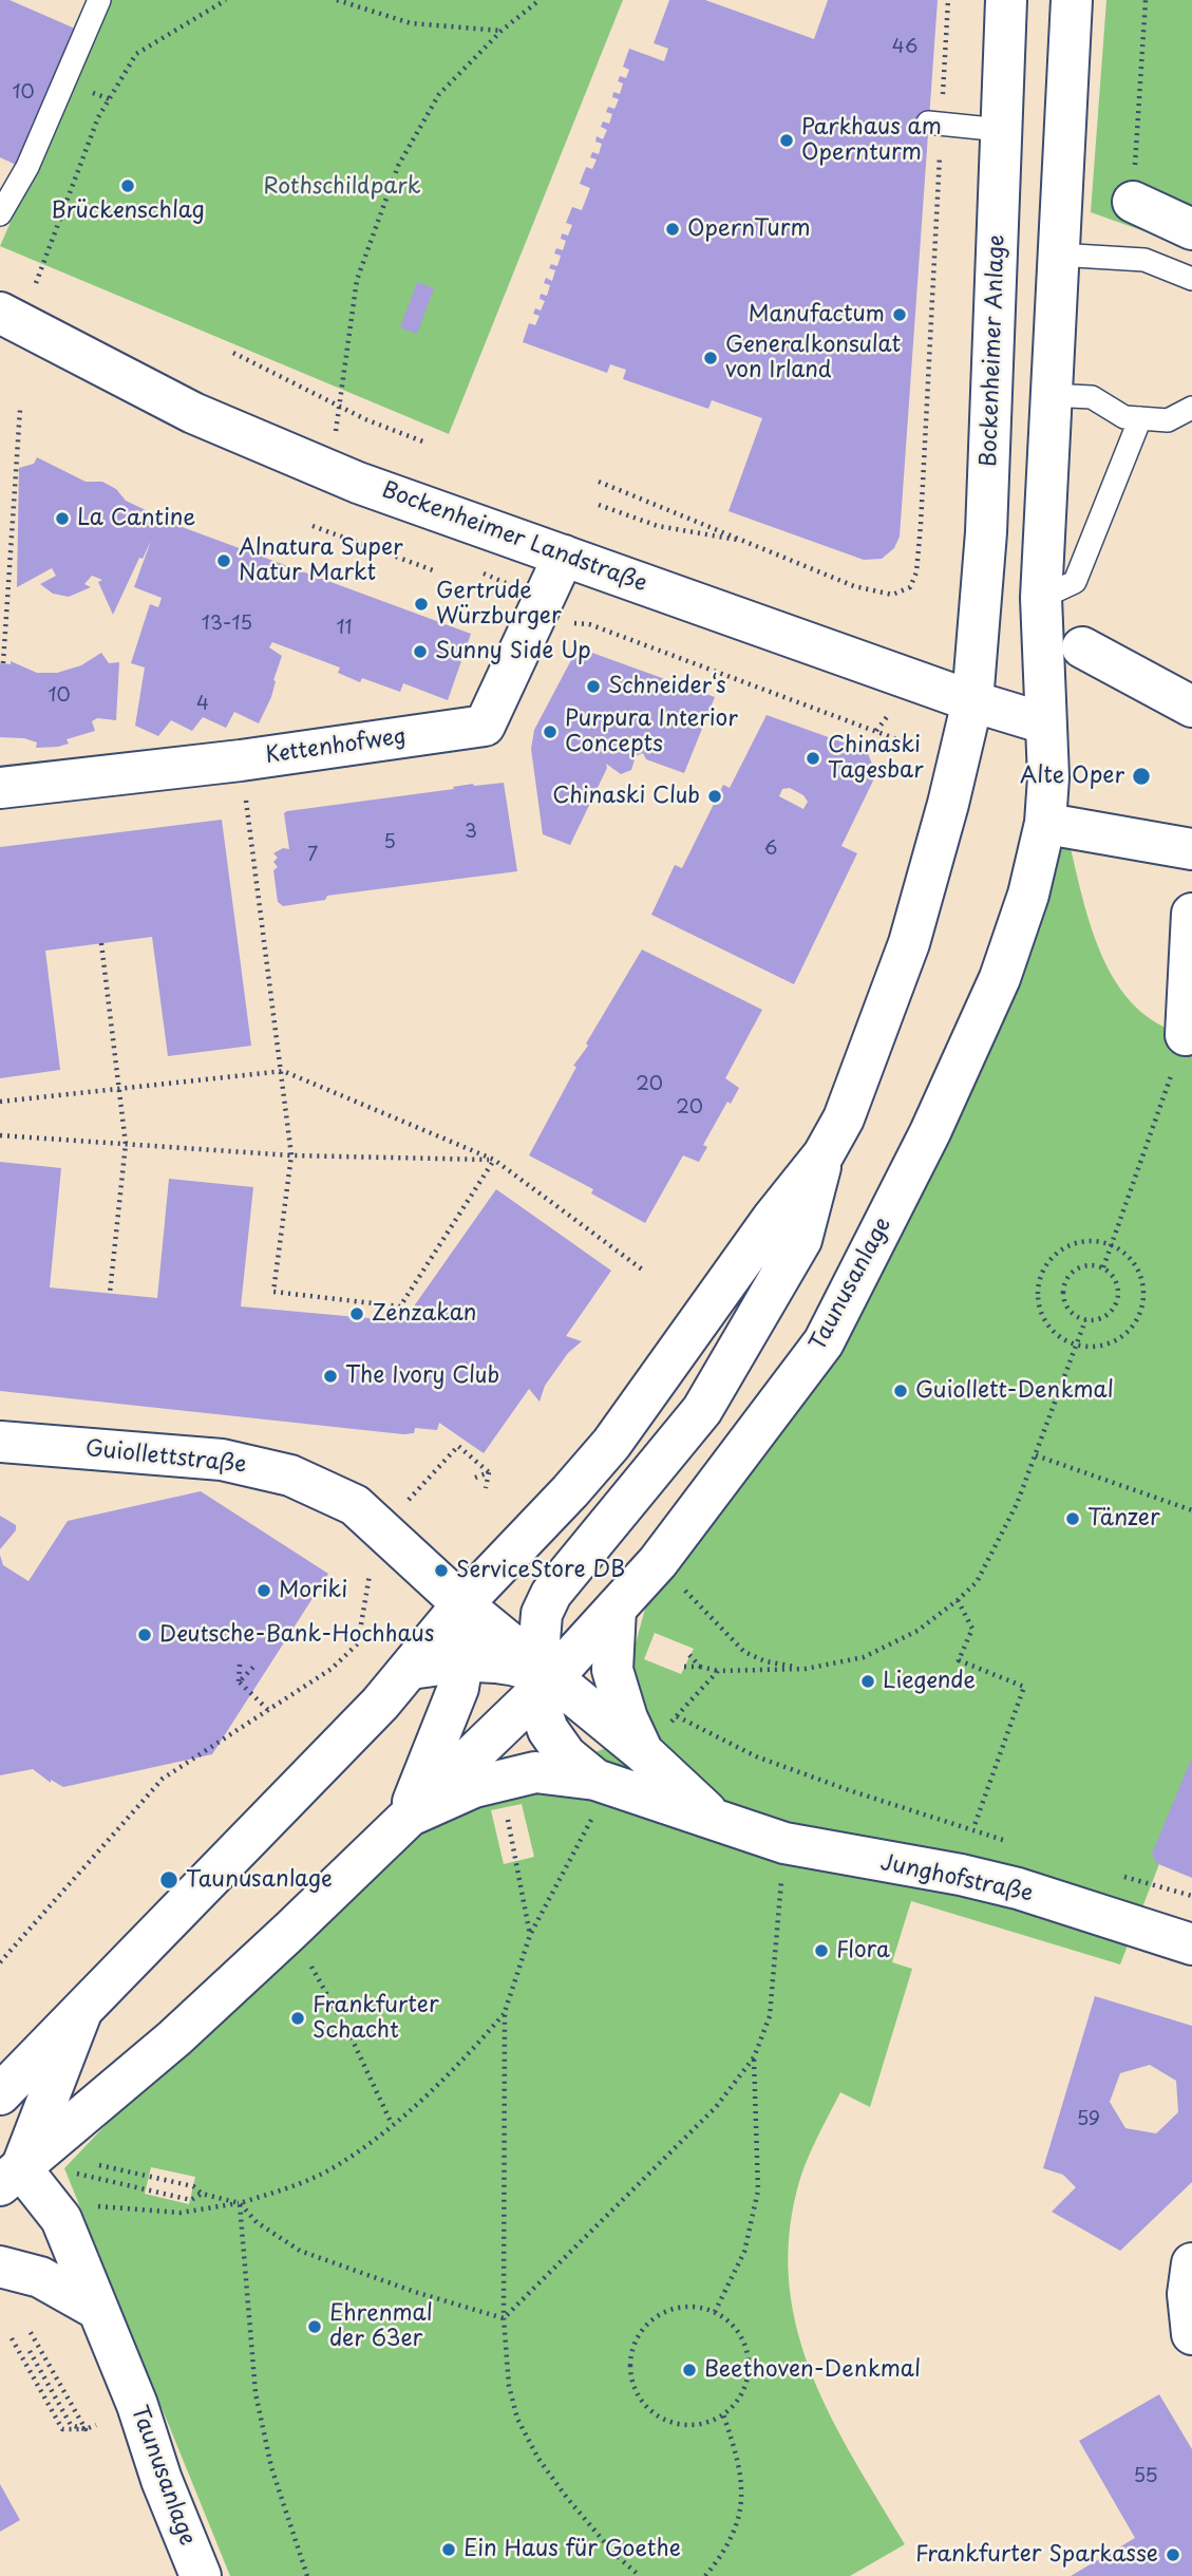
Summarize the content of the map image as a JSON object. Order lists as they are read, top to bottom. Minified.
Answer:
{"streets":{"main road":["Bockenheimer Anlage","Bockenheimer Landstraße","Kettenhofweg","Taunusanlage","Guiollettstraße","Junghofstraße"]},"crossings":[["Bockenheimer Anlage","Bockenheimer Landstraße"],["Bockenheimer Landstraße","Kettenhofweg"],["Bockenheimer Landstraße","Taunusanlage"],["Taunusanlage","Guiollettstraße"],["Taunusanlage","Junghofstraße"],["Guiollettstraße","Junghofstraße"]],"parks":["Rothschildpark"],"places":["Parkhaus am Opernturm","Brückenschlag","OpernTurm","Manufactum","Generalkonsulat von Irland","La Cantine","Alnatura Super Natur Markt","Gertrude Würzburger","Sunny Side Up","Schneider‘s","Purpura Interior Concepts","Chinaski Tagesbar","Alte Oper","Chinaski Club","Zenzakan","The Ivory Club","Guiollett-Denkmal","Tänzer","ServiceStore DB","Moriki","Deutsche-Bank-Hochhaus","Liegende","Taunusanlage","Flora","Frankfurter Schacht","Ehrenmal der 63er","Beethoven-Denkmal","Ein Haus für Goethe","Frankfurter Sparkasse"],"house_numbers":["46","10","13-15","11","10","4","3","5","6","7","20","20","59","55"]}
